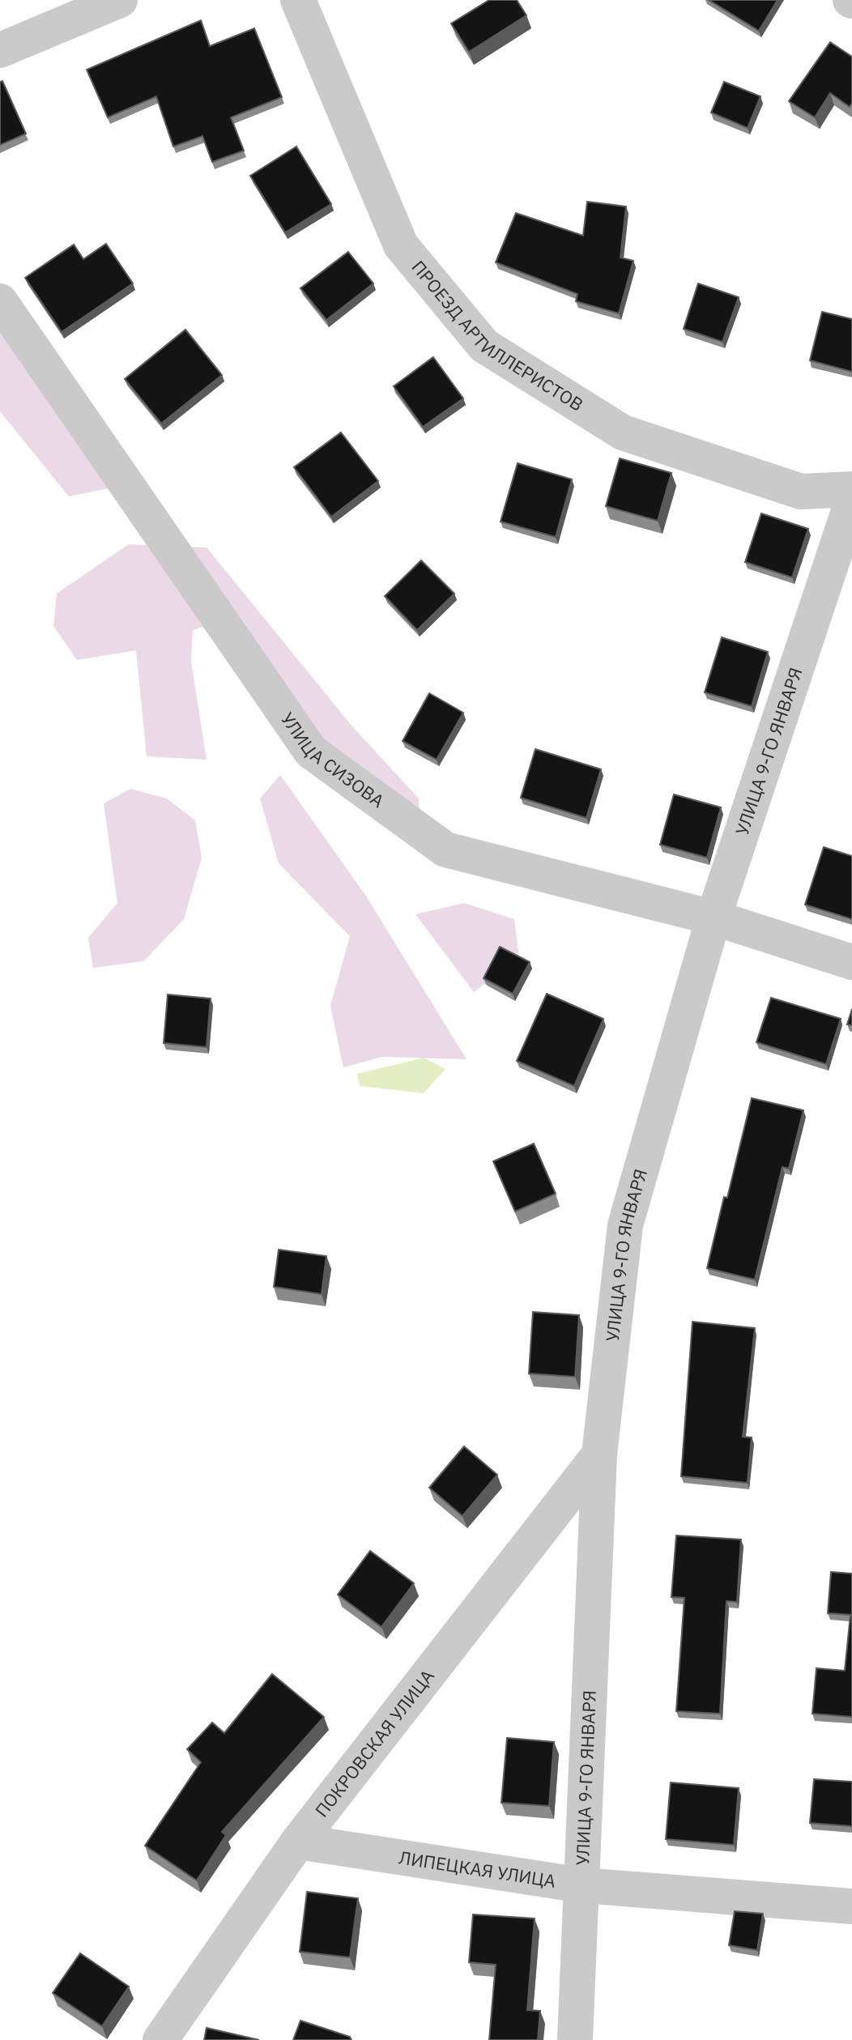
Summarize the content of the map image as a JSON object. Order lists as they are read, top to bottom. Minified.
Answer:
{"streets":{"street":["ПРОЕЗД АРТИЛЛЕРИСТОВ","УЛИЦА 9-ГО ЯНВАРЯ","УЛИЦА СИЗОВА","ПОКРОВСКАЯ УЛИЦА","ЛИПЕЦКАЯ УЛИЦА"]},"crossings":[["УЛИЦА 9-ГО ЯНВАРЯ","УЛИЦА СИЗОВА"],["УЛИЦА 9-ГО ЯНВАРЯ","ПОКРОВСКАЯ УЛИЦА"],["УЛИЦА 9-ГО ЯНВАРЯ","ЛИПЕЦКАЯ УЛИЦА"],["ПОКРОВСКАЯ УЛИЦА","ЛИПЕЦКАЯ УЛИЦА"]]}
